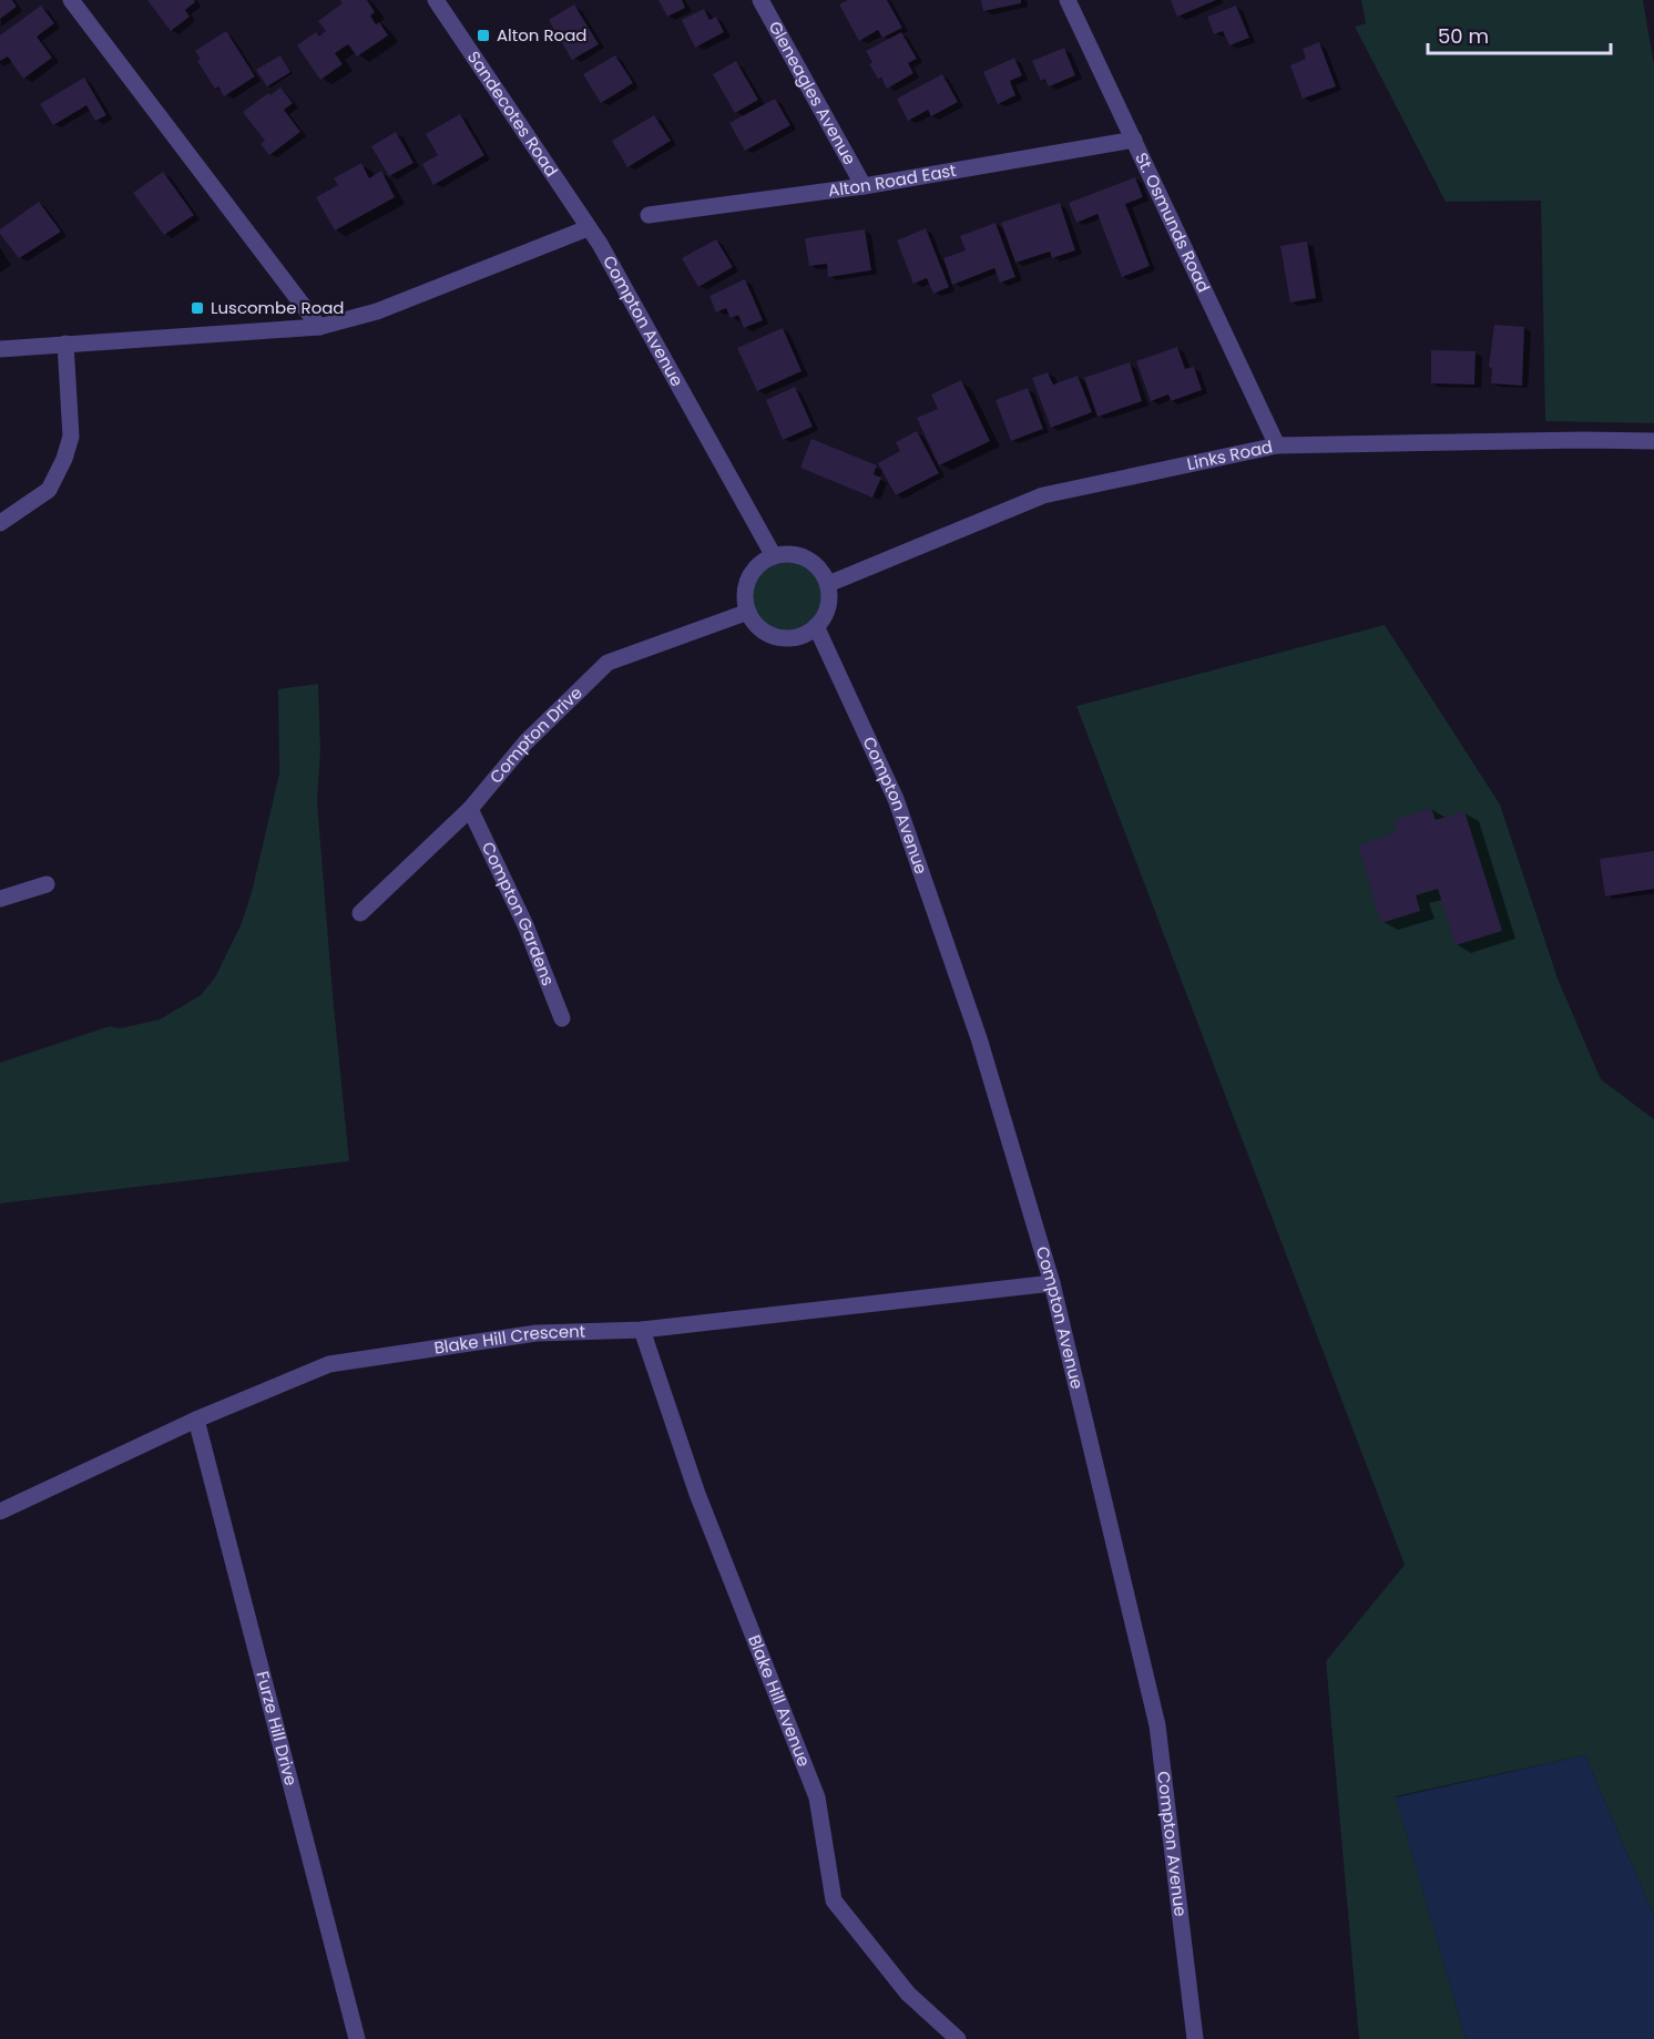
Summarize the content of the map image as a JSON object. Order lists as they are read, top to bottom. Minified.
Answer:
{"streets":{"street":["Gleneagles Avenue","Sandecotes Road","Alton Road East","St. Osmunds Road","Compton Avenue","Links Road","Compton Drive","Compton Gardens","Blake Hill Crescent","Blake Hill Avenue","Furze Hill Drive"]},"crossings":[["Gleneagles Avenue","Alton Road East"],["Sandecotes Road","Compton Avenue"],["Alton Road East","St. Osmunds Road"],["St. Osmunds Road","Links Road"],["Compton Avenue","Links Road"],["Compton Avenue","Compton Drive"],["Compton Avenue","Blake Hill Crescent"],["Links Road","Compton Drive"],["Compton Drive","Compton Gardens"],["Blake Hill Crescent","Blake Hill Avenue"],["Blake Hill Crescent","Furze Hill Drive"]],"places":{"transit":["Alton Road","Luscombe Road"]},"scale_bar":"50 m"}
